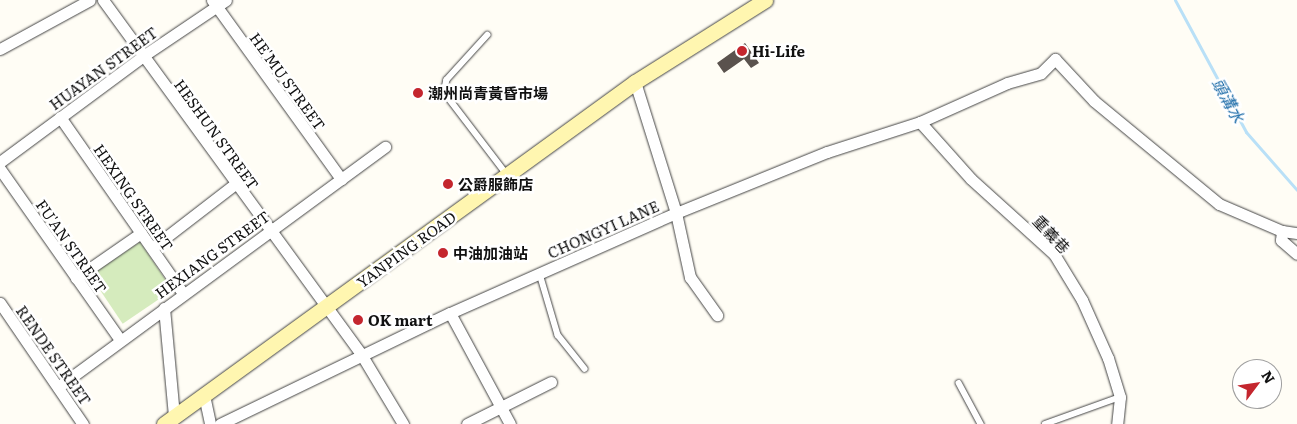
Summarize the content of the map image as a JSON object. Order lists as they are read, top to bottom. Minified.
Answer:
{"streets":{"street":["HUAYAN STREET","HE'MU STREET","HESHUN STREET","HEXING STREET","CHONGYI LANE","重義巷","FU'AN STREET","YANPING ROAD","HEXIANG STREET","RENDE STREET"]},"crossings":[["HUAYAN STREET","HE'MU STREET"],["HUAYAN STREET","HESHUN STREET"],["HUAYAN STREET","HEXING STREET"],["HE'MU STREET","HEXIANG STREET"],["HESHUN STREET","CHONGYI LANE"],["HESHUN STREET","YANPING ROAD"],["HESHUN STREET","HEXIANG STREET"],["HEXING STREET","HEXIANG STREET"],["CHONGYI LANE","重義巷"],["FU'AN STREET","HEXIANG STREET"],["HEXIANG STREET","RENDE STREET"]],"water":["頭溝水"],"places":["Hi-Life","潮州尚青黃昏市場","公爵服飾店","中油加油站","OK mart"],"north":"top right"}
